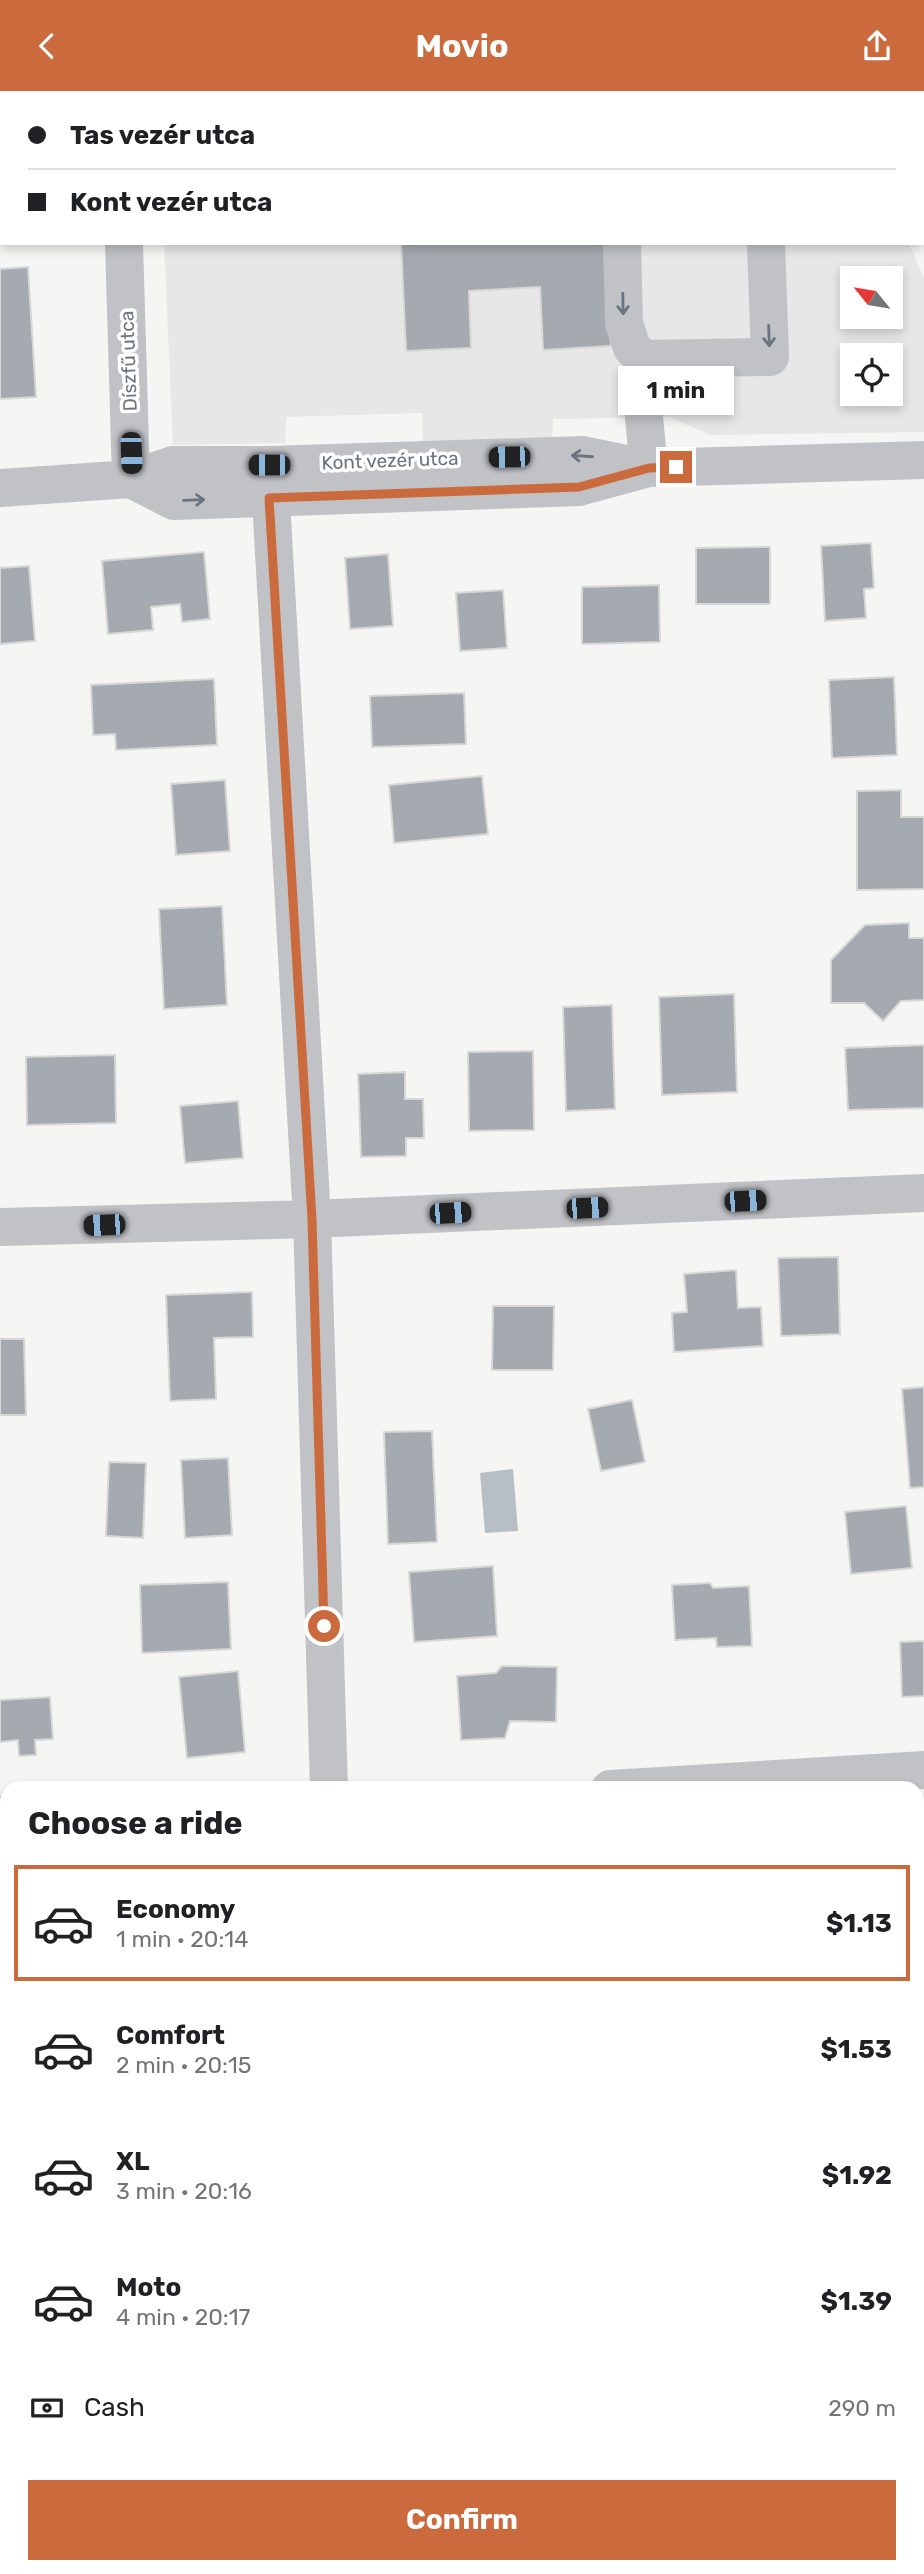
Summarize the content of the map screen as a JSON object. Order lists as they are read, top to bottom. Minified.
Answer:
{"streets":{"street":["Díszfű utca","Kont vezér utca"]},"crossings":[["Díszfű utca","Kont vezér utca"]],"north":"top left","page":{"header":"Movio","banner":["Tas vezér utca","Kont vezér utca"],"bubble":"1 min","heading":"Choose a ride","list":[{"name":"Economy","note":"1 min · 20:14","value":"$1.13"},{"name":"Comfort","note":"2 min · 20:15","value":"$1.53"},{"name":"XL","note":"3 min · 20:16","value":"$1.92"},{"name":"Moto","note":"4 min · 20:17","value":"$1.39"}],"pay":["Cash","290 m"],"buttons":"Confirm"}}
